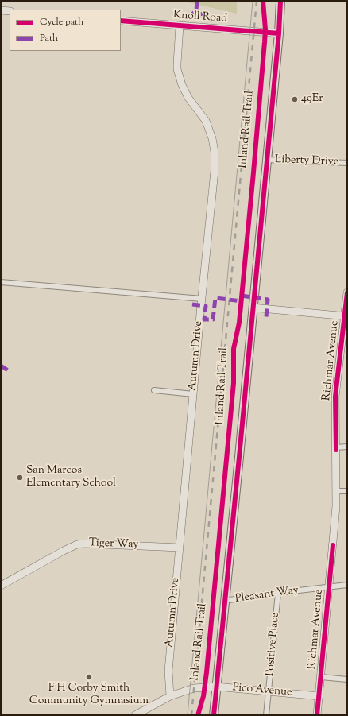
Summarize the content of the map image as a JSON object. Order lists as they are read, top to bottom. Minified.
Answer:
{"streets":{"street":["Knoll Road","Liberty Drive","Autumn Drive","Richmar Avenue","Tiger Way","Pleasant Way","Positive Place","Pico Avenue"],"cycle path":["Inland Rail Trail"]},"crossings":[["Knoll Road","Autumn Drive"],["Autumn Drive","Tiger Way"],["Autumn Drive","Pico Avenue"],["Richmar Avenue","Pleasant Way"],["Richmar Avenue","Pico Avenue"],["Pleasant Way","Positive Place"],["Positive Place","Pico Avenue"]],"places":["49Er","San Marcos Elementary School","F H Corby Smith Community Gymnasium"],"legend":["Cycle path","Path"]}
